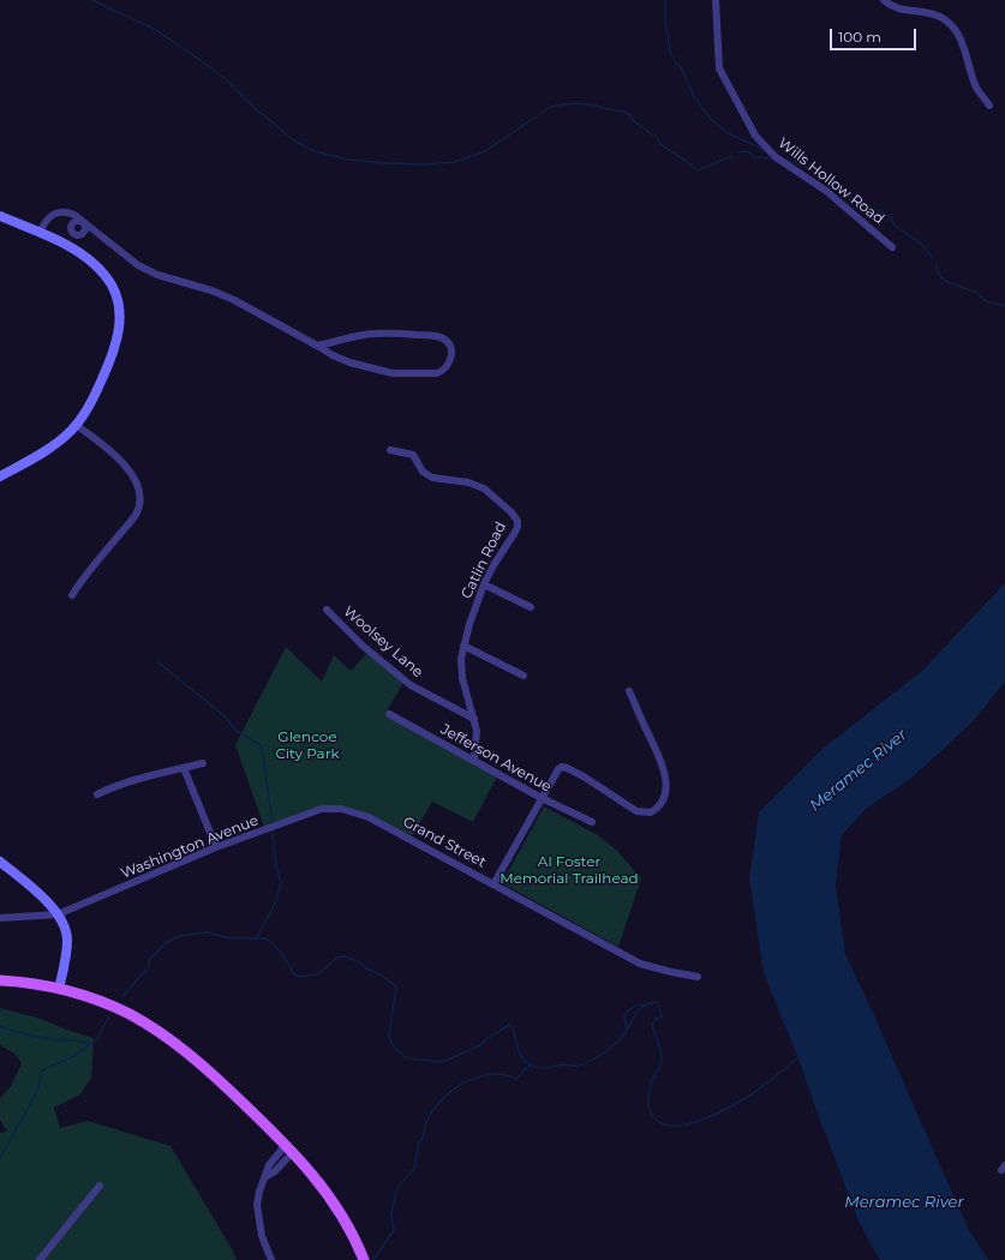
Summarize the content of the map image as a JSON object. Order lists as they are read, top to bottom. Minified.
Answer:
{"streets":{"street":["Wills Hollow Road","Catlin Road","Woolsey Lane","Jefferson Avenue","Grand Street","Washington Avenue"]},"crossings":[["Catlin Road","Woolsey Lane"],["Catlin Road","Jefferson Avenue"],["Grand Street","Washington Avenue"]],"water":["Meramec River"],"parks":["Glencoe City Park","Al Foster Memorial Trailhead"],"scale_bar":"100 m"}
